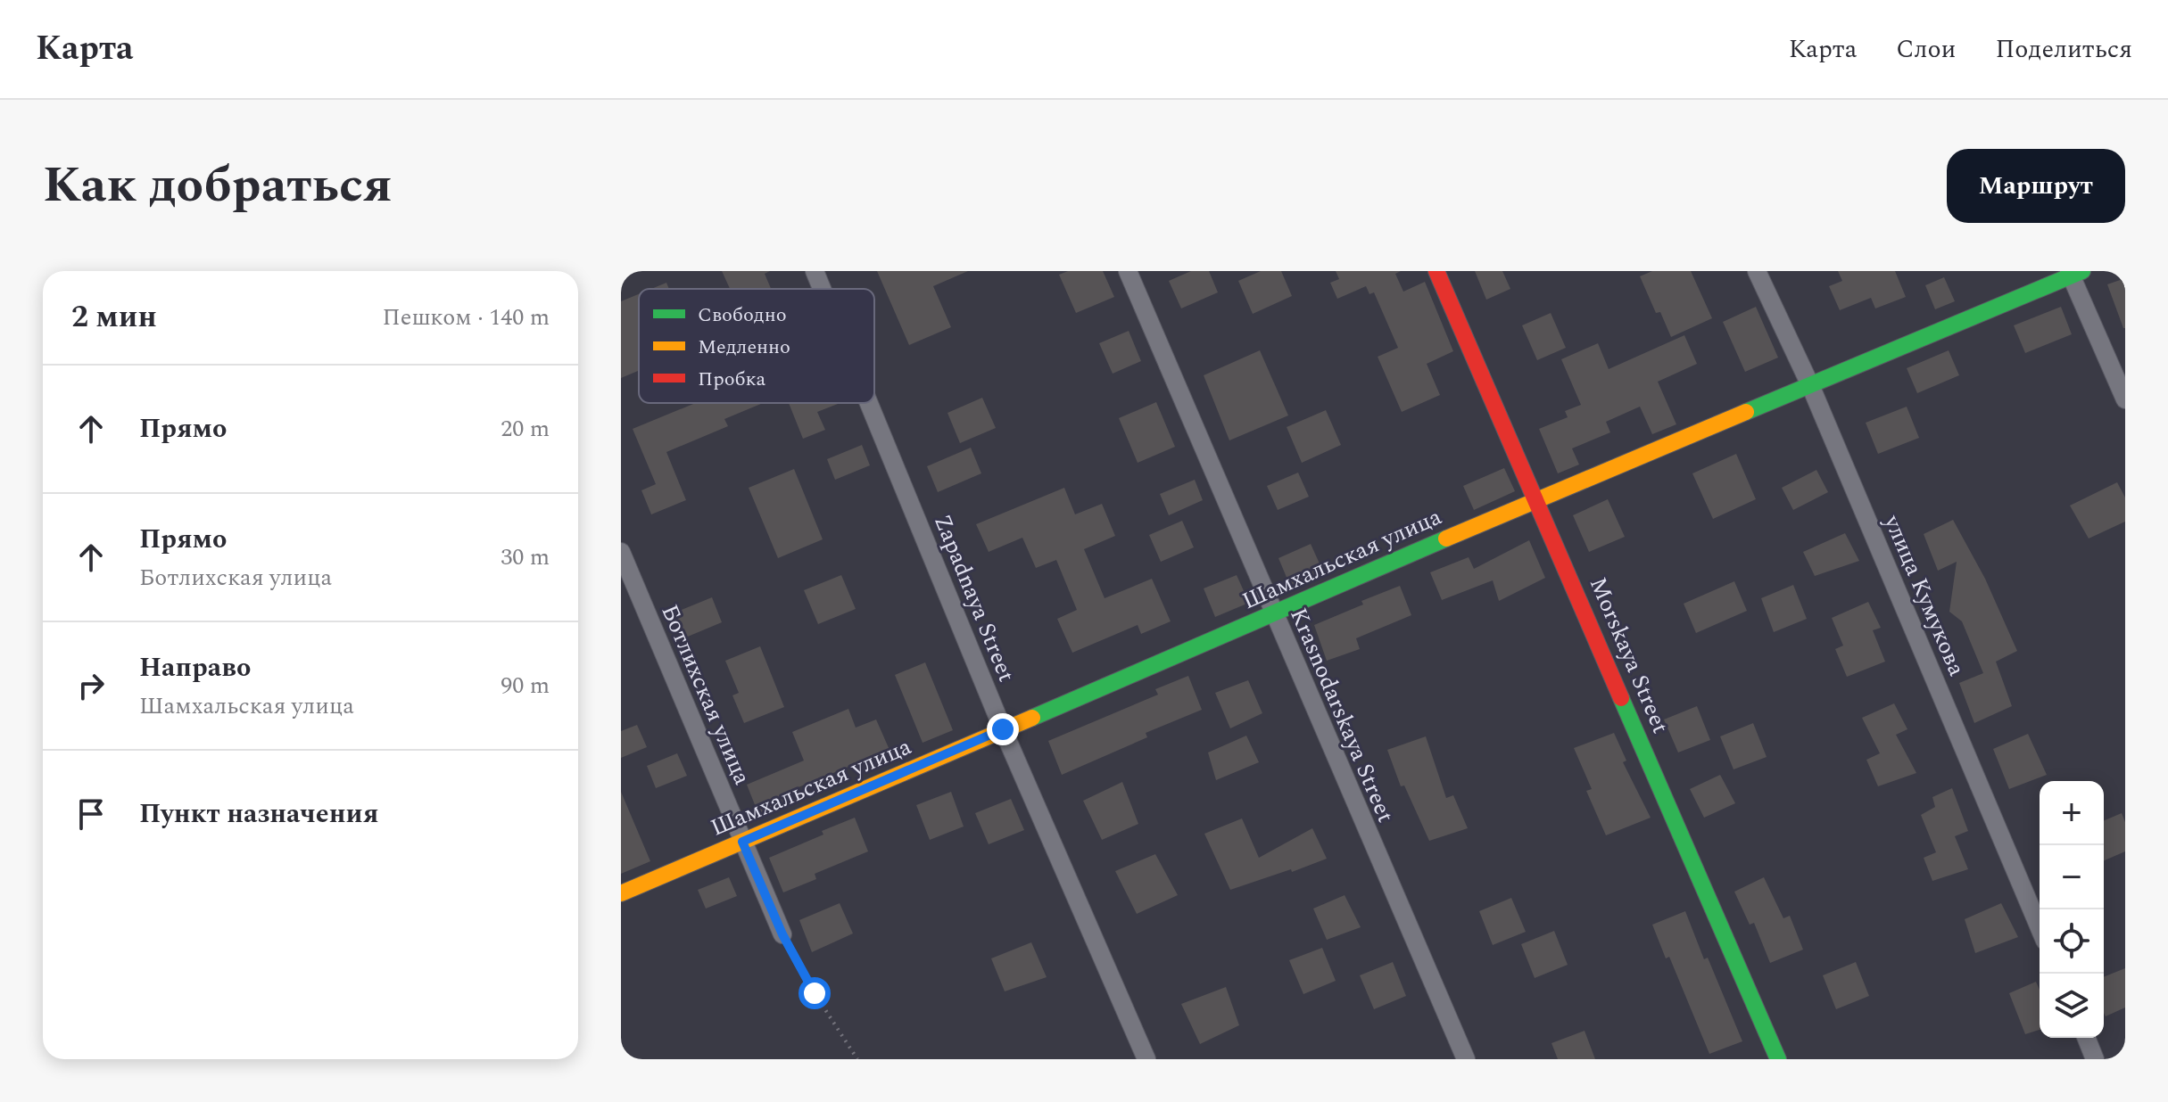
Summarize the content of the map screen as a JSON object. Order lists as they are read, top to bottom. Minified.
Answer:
{"streets":{"street":["Шамхальская улица","улица Кумукова","Zapadnaya Street","Morskaya Street","Ботлихская улица","Krasnodarskaya Street"]},"crossings":[["Шамхальская улица","улица Кумукова"],["Шамхальская улица","Zapadnaya Street"],["Шамхальская улица","Morskaya Street"],["Шамхальская улица","Ботлихская улица"],["Шамхальская улица","Krasnodarskaya Street"]],"legend":["Свободно","Медленно","Пробка"],"page":{"header":"Карта","nav":["Карта","Слои","Поделиться"],"title":"Как добраться","buttons":"Маршрут","heading":["2 мин","Пешком · 140 m"],"list":[["Прямо","20 m"],["Прямо","Ботлихская улица","30 m"],["Направо","Шамхальская улица","90 m"],"Пункт назначения"],"map_buttons":["+","−"]}}
